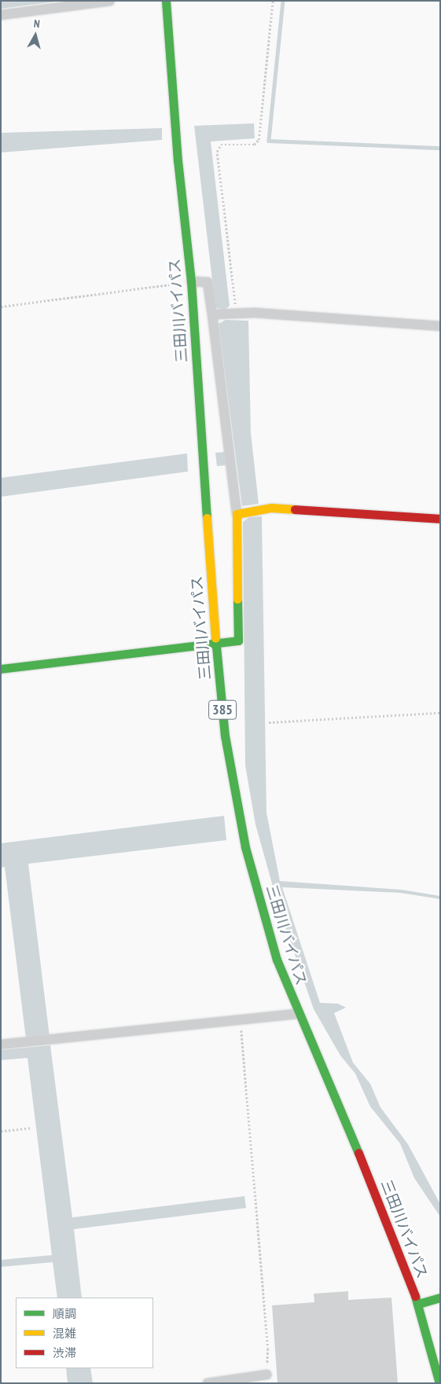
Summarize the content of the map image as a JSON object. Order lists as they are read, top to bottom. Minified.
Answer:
{"streets":{"main road":["三田川バイパス","385"]},"legend":["順調","混雑","渋滞"],"north":"top"}
